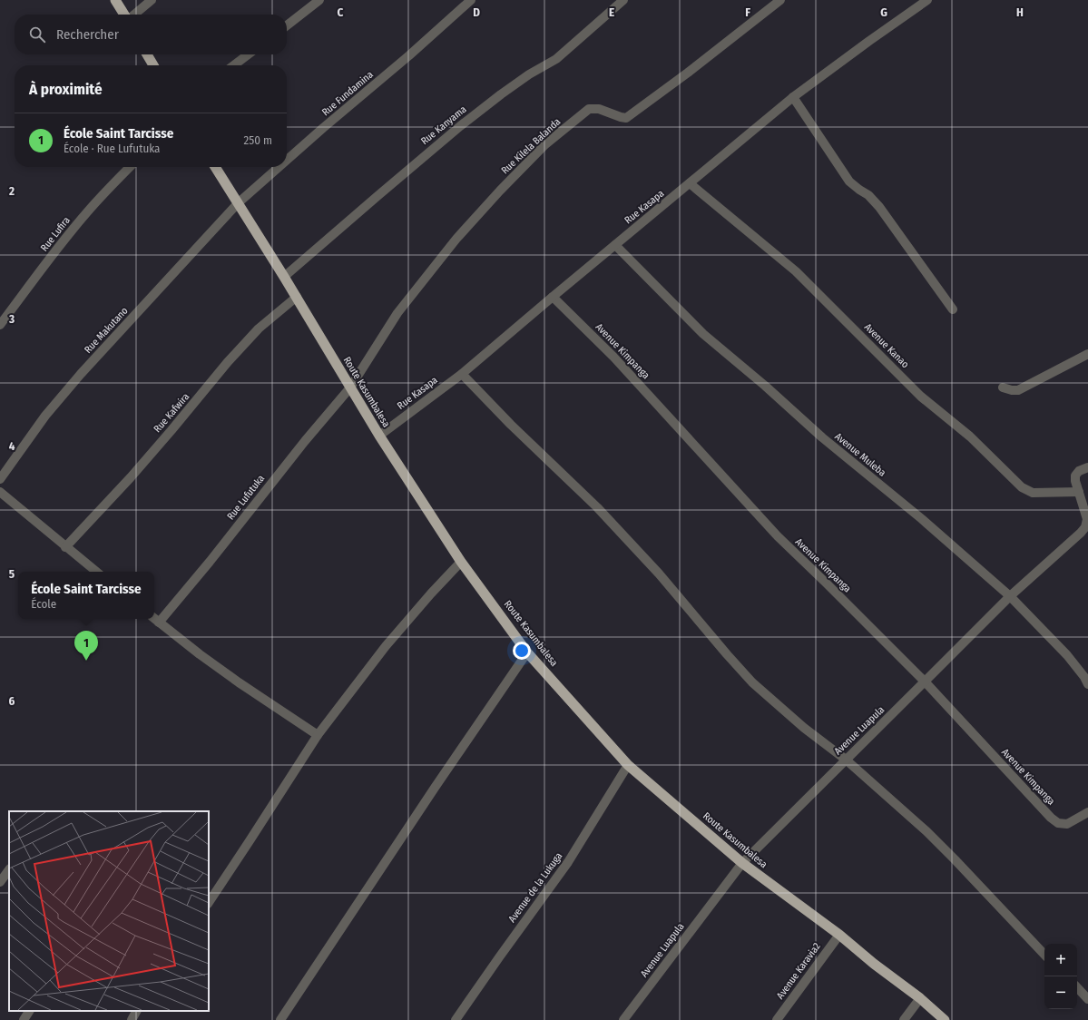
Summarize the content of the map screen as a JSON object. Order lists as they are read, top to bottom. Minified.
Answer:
{"streets":{"highway":["Route Kasumbalesa"],"street":["Rue Fundamina","Rue Kanyama","Rue Kilela Balanda","Rue Kasapa","Rue Lufira","Rue Makutano","Avenue Kanao","Avenue Kimpanga","Rue Kafwira","Avenue Muleba","Rue Lufutuka","Avenue Luapula","Avenue de la Lukuga","Avenue Karavia2"]},"crossings":[["Rue Fundamina","Rue Makutano"],["Rue Fundamina","Route Kasumbalesa"],["Rue Kanyama","Route Kasumbalesa"],["Rue Kilela Balanda","Route Kasumbalesa"],["Rue Kilela Balanda","Rue Lufutuka"],["Rue Kasapa","Avenue Kanao"],["Rue Kasapa","Avenue Kimpanga"],["Rue Kasapa","Route Kasumbalesa"],["Rue Kasapa","Avenue Muleba"],["Rue Makutano","Route Kasumbalesa"],["Avenue Kanao","Avenue Luapula"],["Avenue Kimpanga","Avenue Luapula"],["Route Kasumbalesa","Rue Kafwira"],["Route Kasumbalesa","Rue Lufutuka"],["Route Kasumbalesa","Avenue Luapula"],["Route Kasumbalesa","Avenue de la Lukuga"],["Route Kasumbalesa","Avenue Karavia2"],["Avenue Muleba","Avenue Luapula"]],"page":{"search":"Rechercher","heading":"À proximité","list":[{"mark":"1","name":"École Saint Tarcisse","note":"École · Rue Lufutuka","value":"250 m"}],"popup":["École Saint Tarcisse","École"],"pins":"1","map_buttons":["+","−"]},"grid":{"columns":["C","D","E","F","G","H"],"rows":["2","3","4","5","6"]}}
